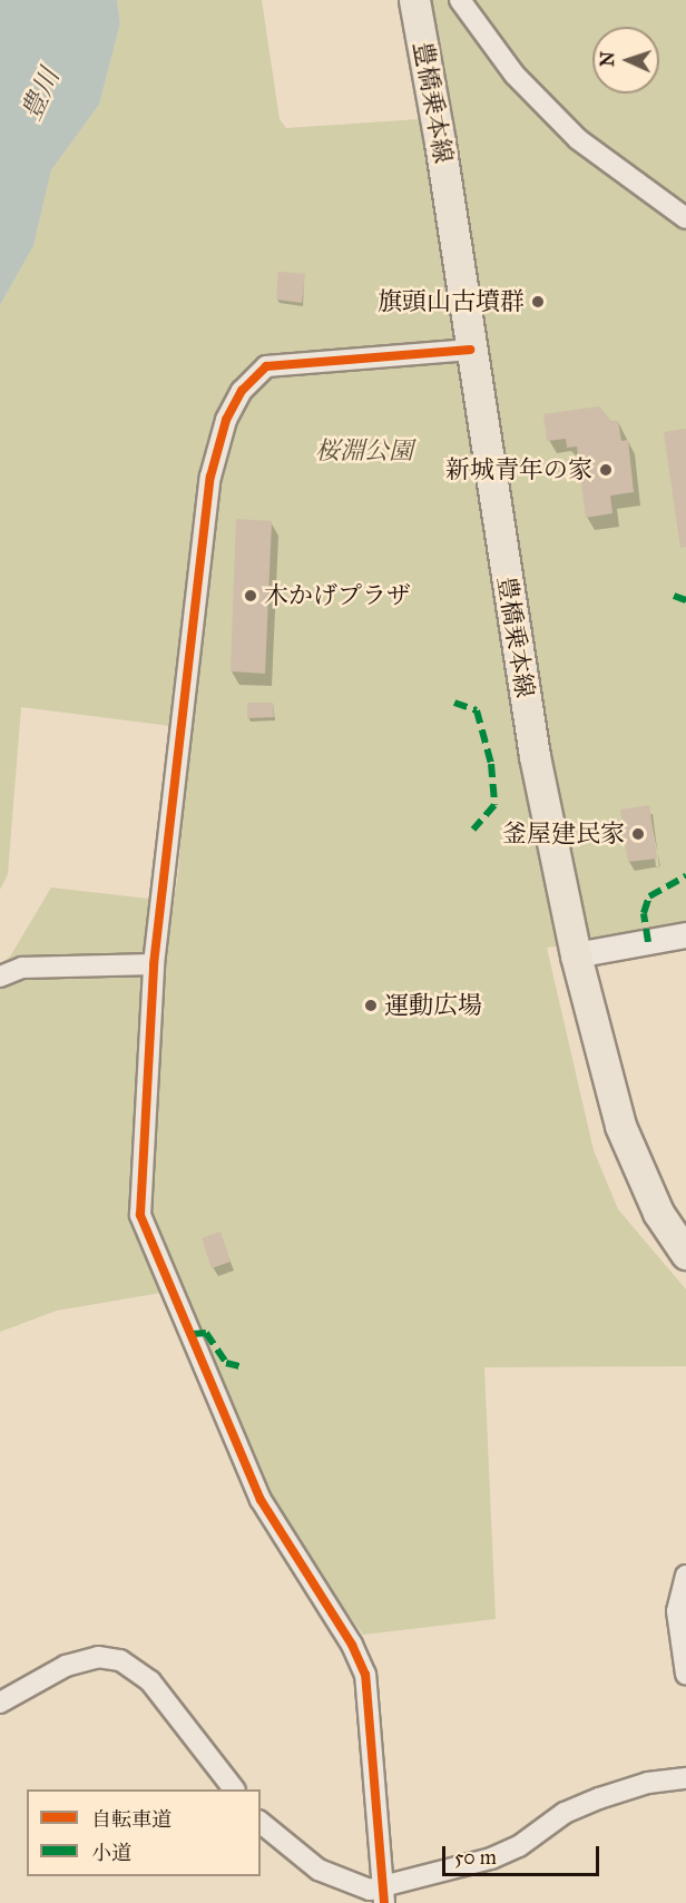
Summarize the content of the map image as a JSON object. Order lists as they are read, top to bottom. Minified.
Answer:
{"streets":{"main road":["豊橋乗本線"]},"water":["豊川"],"parks":["桜淵公園"],"places":["旗頭山古墳群","新城青年の家","木かげプラザ","釜屋建民家","運動広場"],"legend":["自転車道","小道"],"scale_bar":"50 m","north":"left"}
